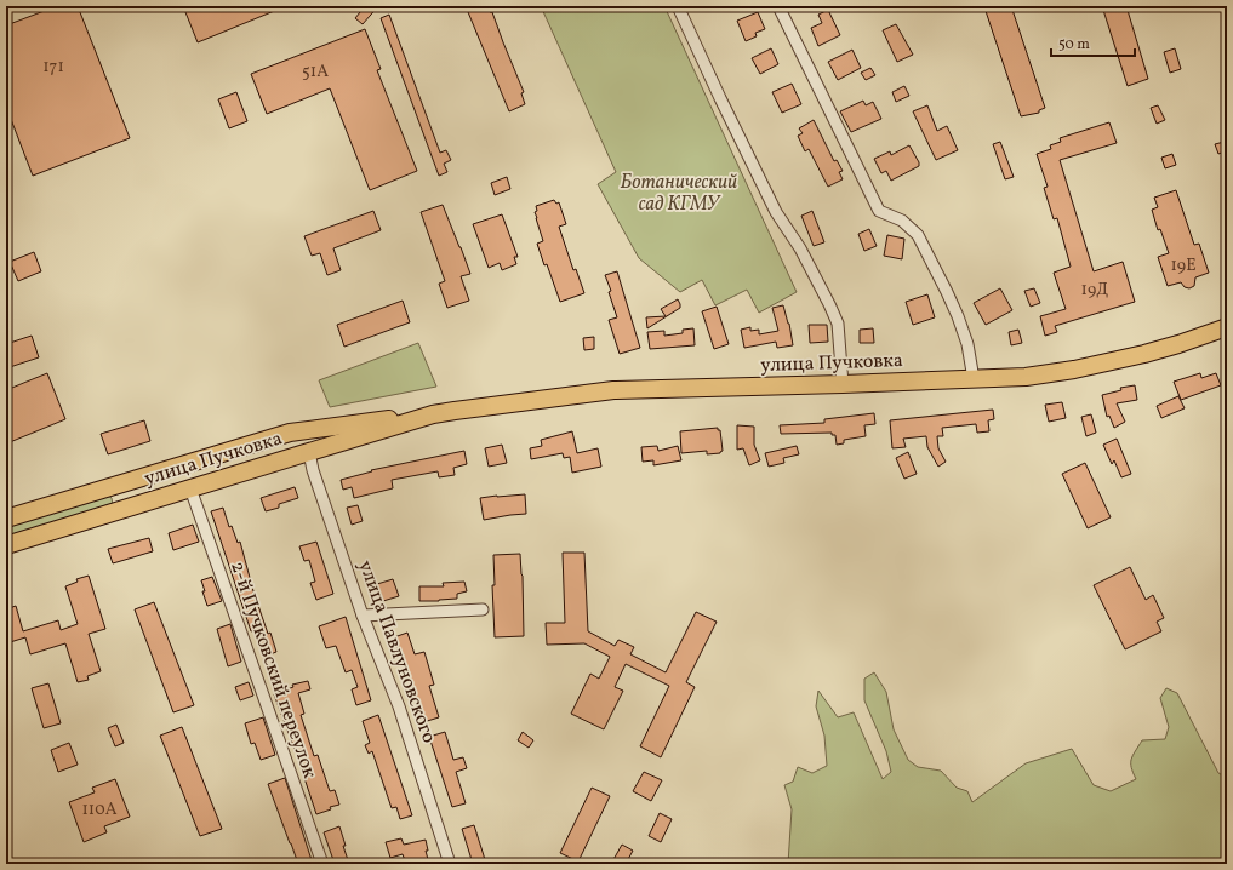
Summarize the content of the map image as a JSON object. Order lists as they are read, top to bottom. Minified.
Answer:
{"streets":{"main road":["улица Пучковка"],"street":["улица Павлуновского","2-й Пучковский переулок"]},"crossings":[["улица Пучковка","улица Павлуновского"],["улица Пучковка","2-й Пучковский переулок"]],"parks":["Ботанический сад КГМУ"],"house_numbers":["171","51А","19Е","19Д","110А"],"scale_bar":"50 m"}
